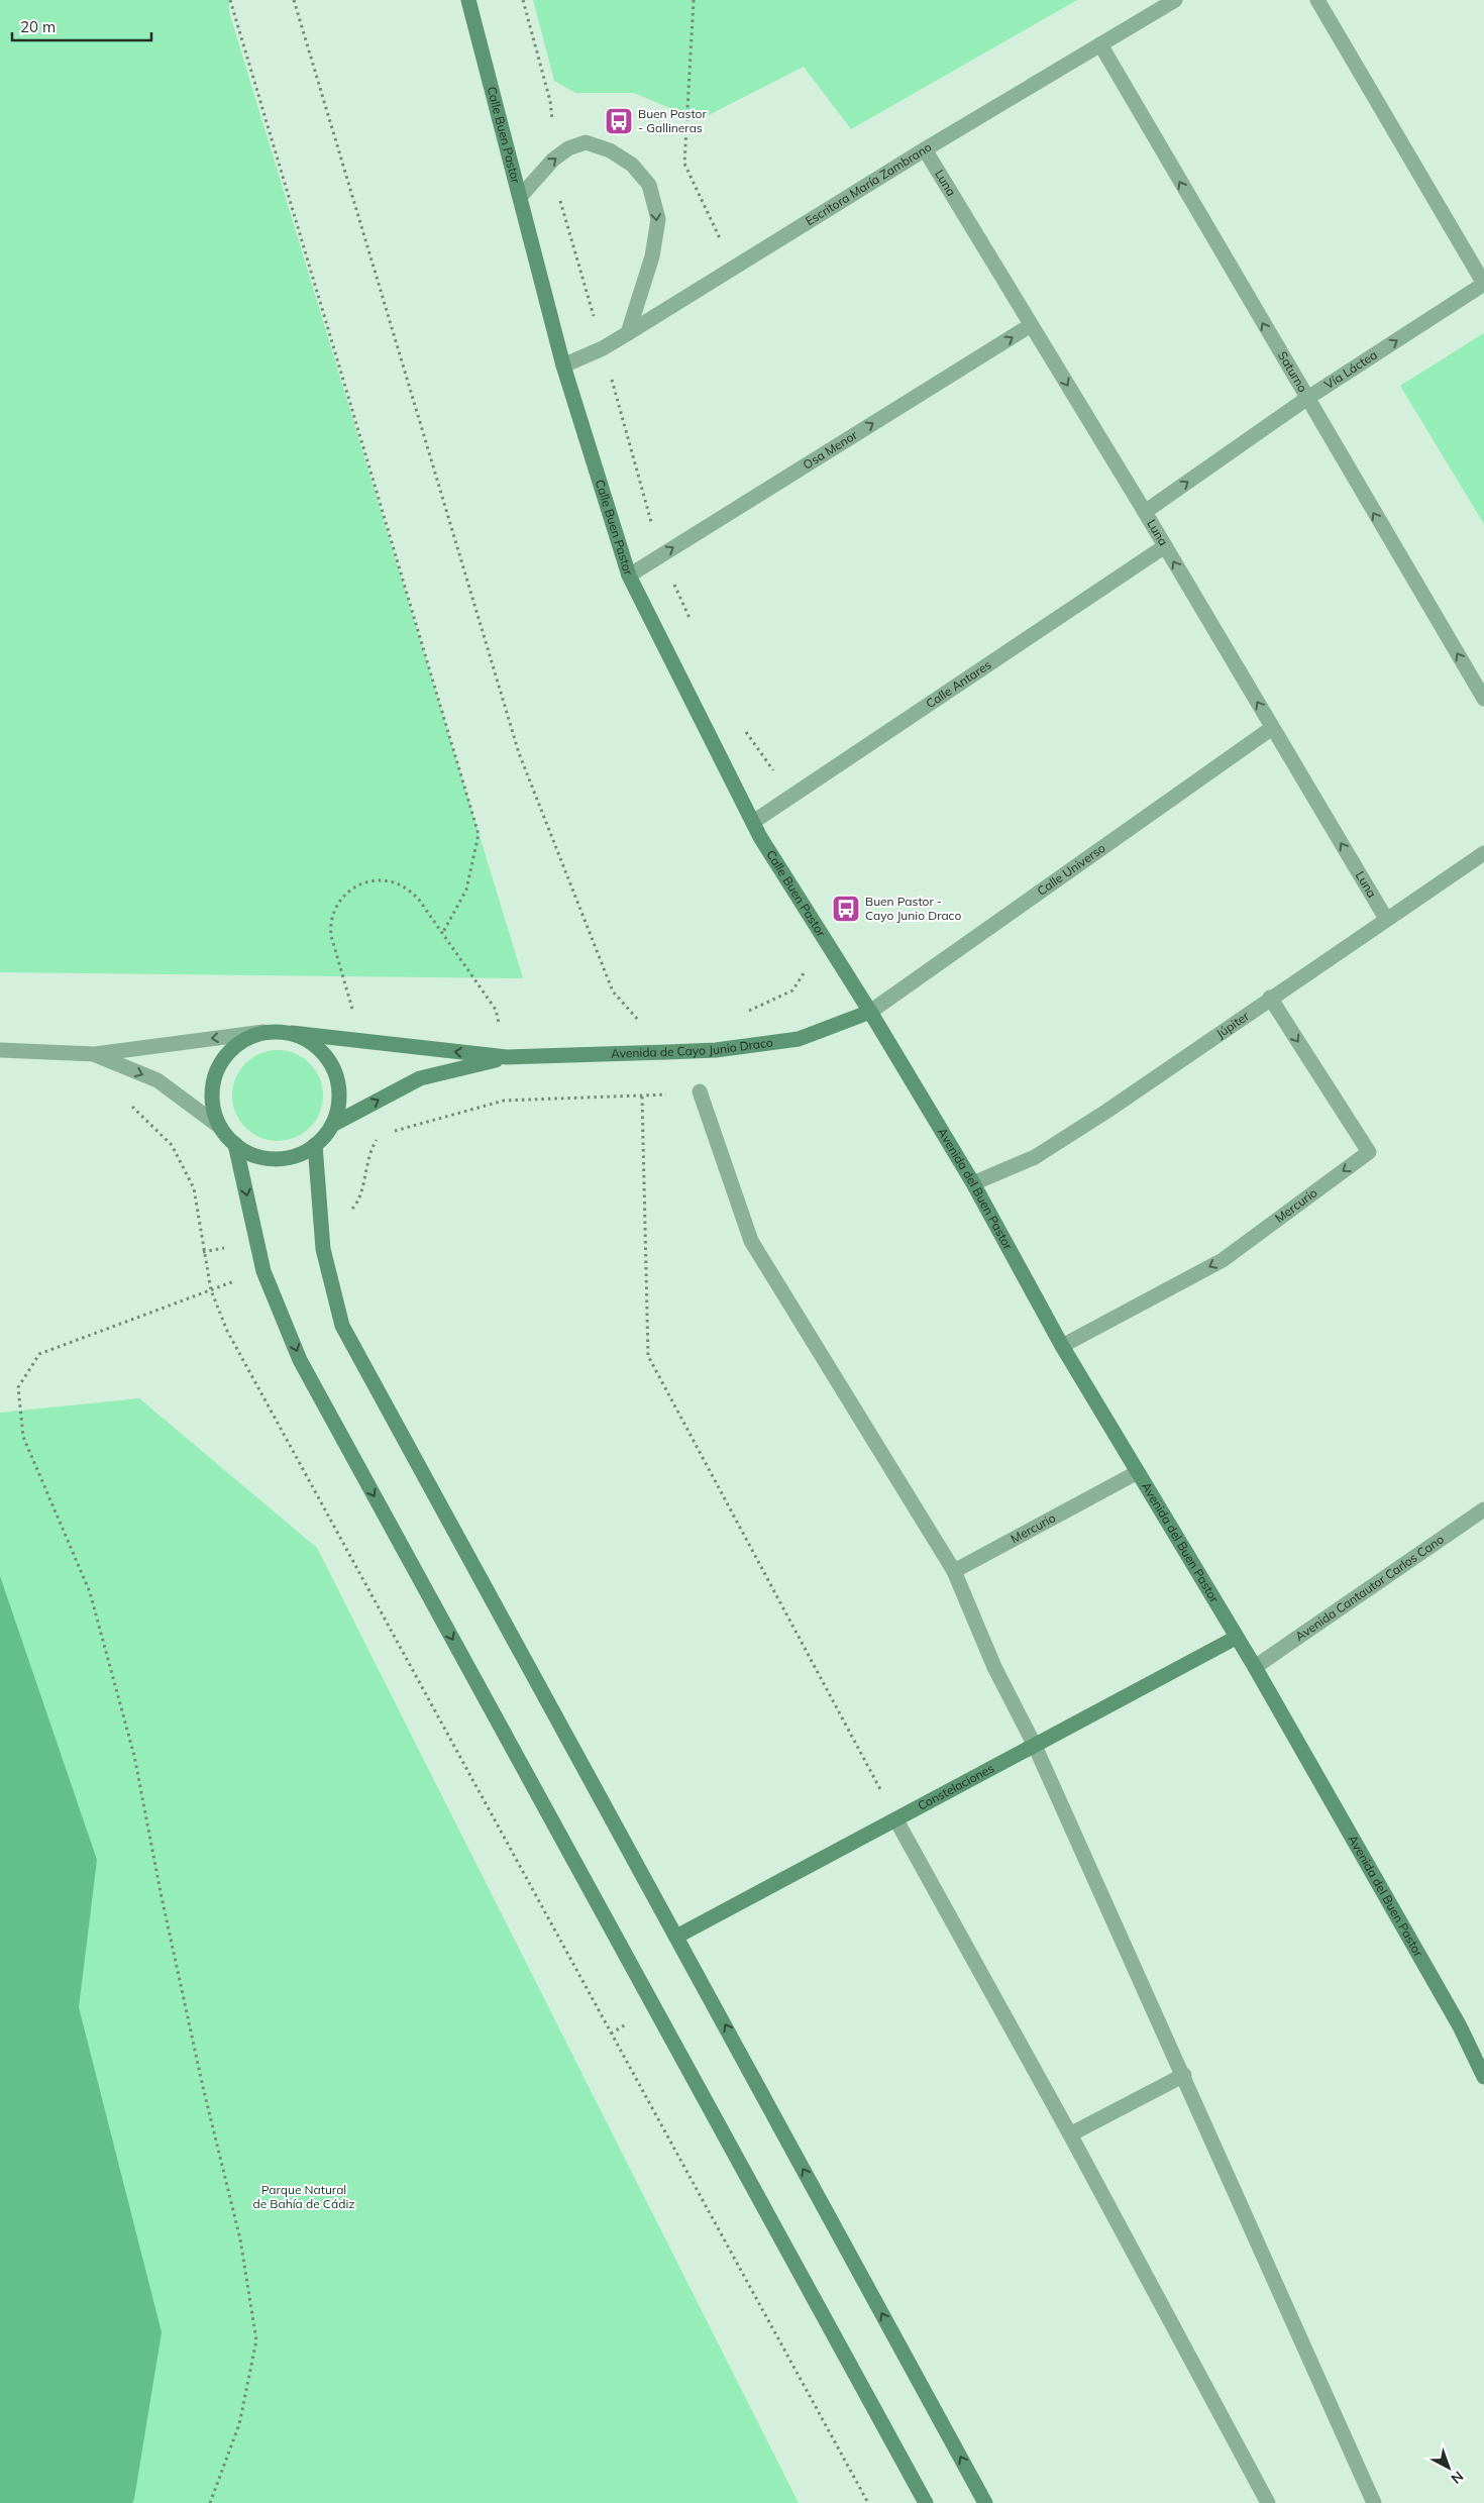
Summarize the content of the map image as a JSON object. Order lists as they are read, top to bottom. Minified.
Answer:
{"streets":{"street":["Calle Buen Pastor","Escritora María Zambrano","Luna","Vía Láctea","Saturno","Osa Menor","Calle Antares","Calle Universo","Júpiter","Avenida de Cayo Junio Draco","Avenida del Buen Pastor","Mercurio","Avenida Cantautor Carlos Cano","Constelaciones"]},"crossings":[["Calle Buen Pastor","Escritora María Zambrano"],["Calle Buen Pastor","Osa Menor"],["Calle Buen Pastor","Calle Antares"],["Calle Buen Pastor","Calle Universo"],["Calle Buen Pastor","Avenida de Cayo Junio Draco"],["Calle Buen Pastor","Avenida del Buen Pastor"],["Escritora María Zambrano","Luna"],["Escritora María Zambrano","Saturno"],["Luna","Vía Láctea"],["Luna","Osa Menor"],["Luna","Calle Antares"],["Luna","Calle Universo"],["Luna","Júpiter"],["Vía Láctea","Saturno"],["Calle Universo","Avenida de Cayo Junio Draco"],["Calle Universo","Avenida del Buen Pastor"],["Júpiter","Avenida del Buen Pastor"],["Júpiter","Mercurio"],["Avenida de Cayo Junio Draco","Avenida del Buen Pastor"],["Avenida del Buen Pastor","Mercurio"],["Avenida del Buen Pastor","Avenida Cantautor Carlos Cano"],["Avenida del Buen Pastor","Constelaciones"]],"one_way":["Vía Láctea","Saturno","Osa Menor"],"parks":["Parque Natural de Bahía de Cádiz"],"places":{"bus stop":["Buen Pastor - Gallineras","Buen Pastor - Cayo Junio Draco"]},"scale_bar":"20 m","north":"bottom right"}
